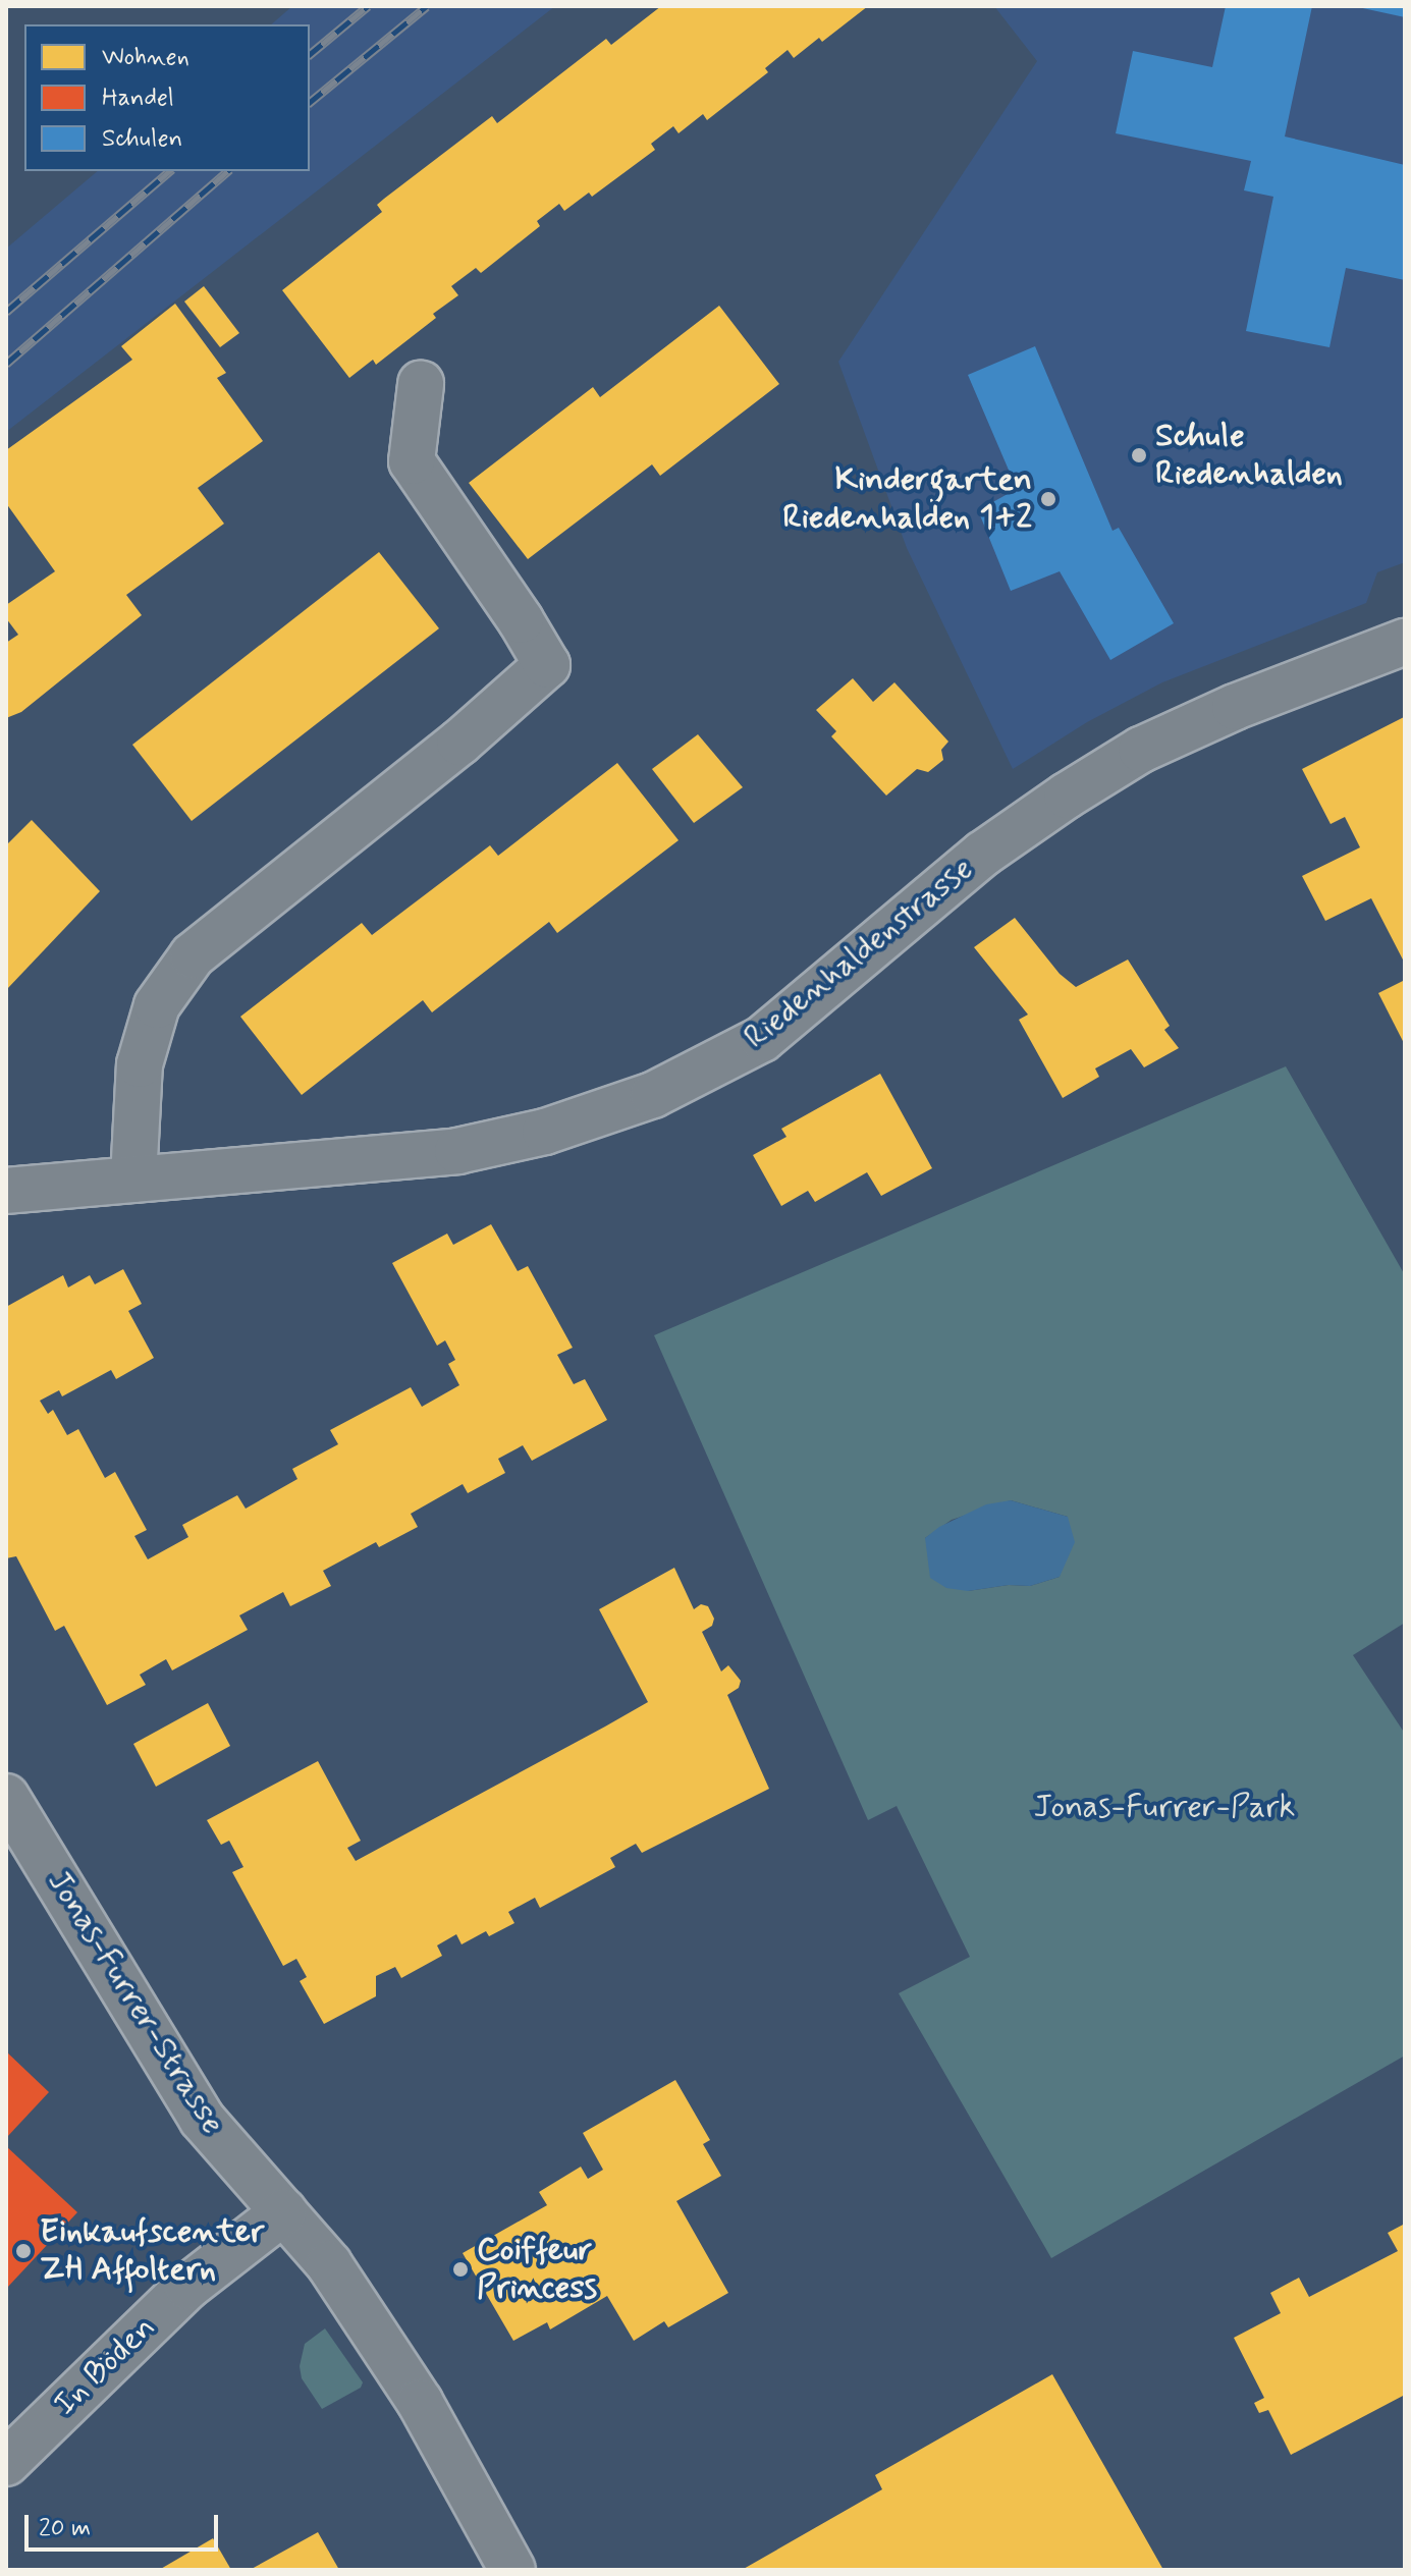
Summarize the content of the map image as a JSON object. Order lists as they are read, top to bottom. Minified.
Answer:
{"streets":{"street":["Riedenhaldenstrasse","Jonas-Furrer-Strasse","In Böden"]},"crossings":[["Jonas-Furrer-Strasse","In Böden"]],"parks":["Jonas-Furrer-Park"],"places":["Schule Riedenhalden","Kindergarten Riedenhalden 1+2","Einkaufscenter ZH Affoltern","Coiffeur Princess"],"legend":["Wohnen","Handel","Schulen"],"scale_bar":"20 m"}
